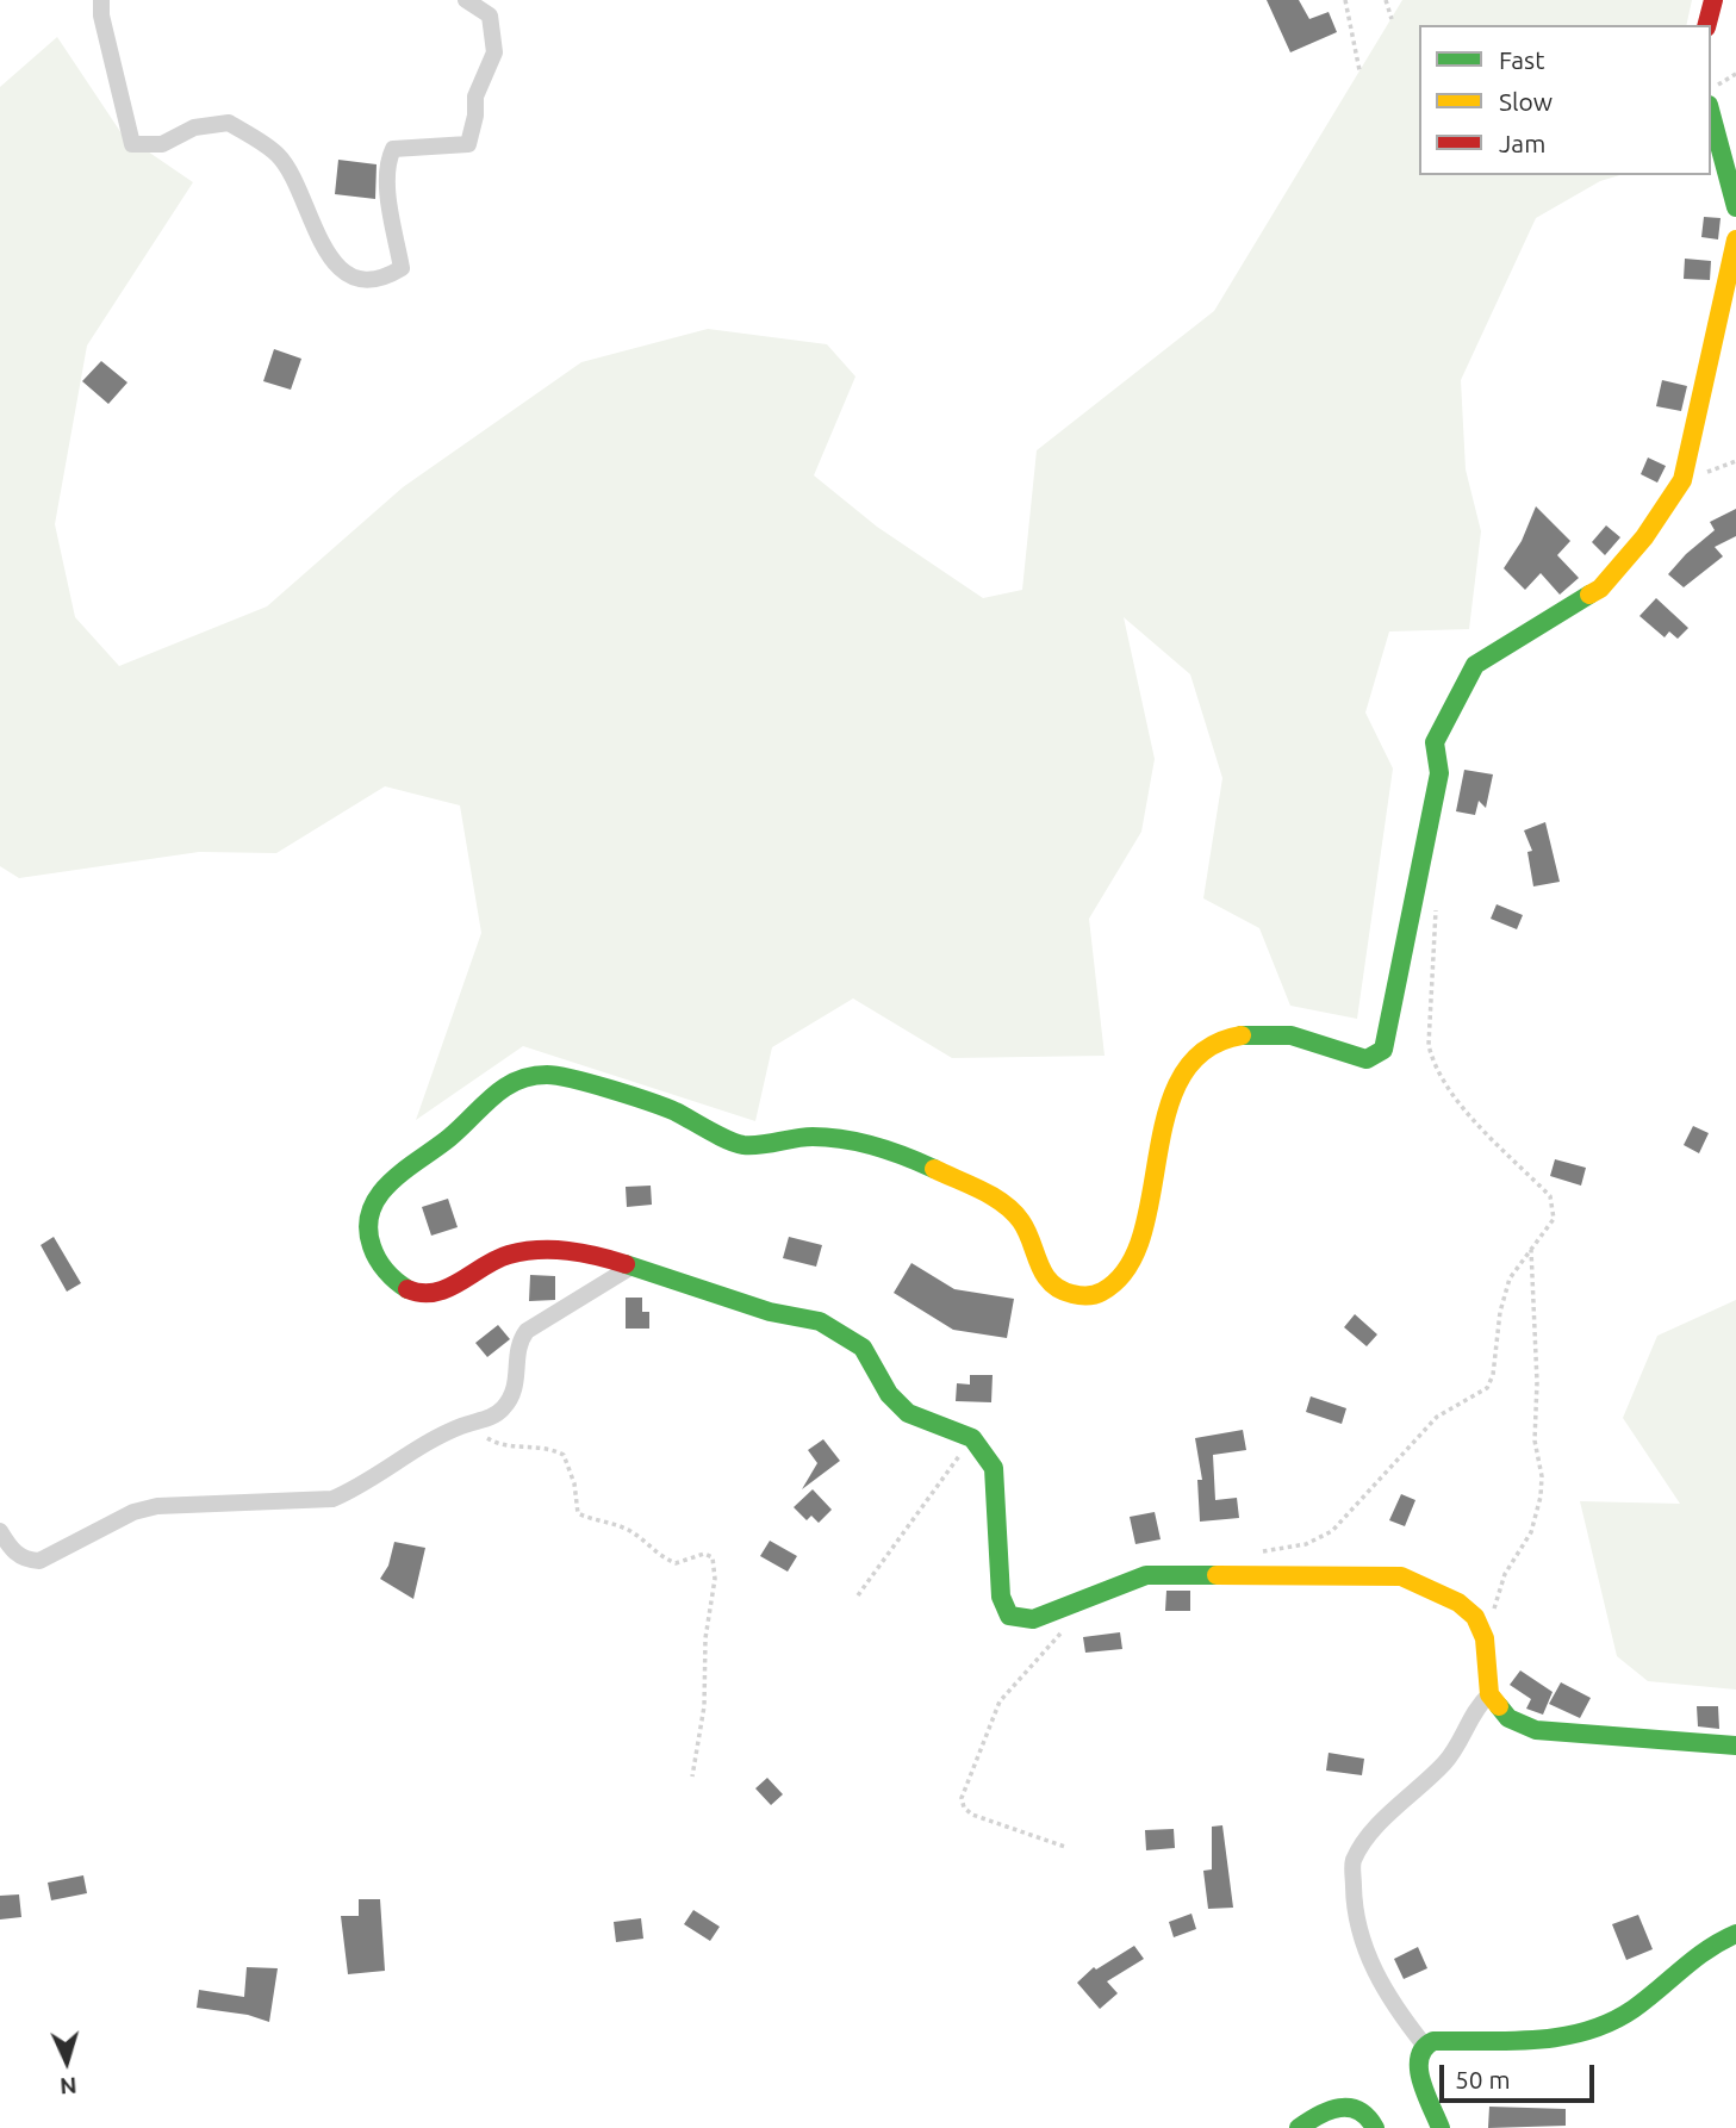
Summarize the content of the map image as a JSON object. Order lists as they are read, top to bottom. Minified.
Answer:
{"legend":["Fast","Slow","Jam"],"scale_bar":"50 m","north":"bottom"}
